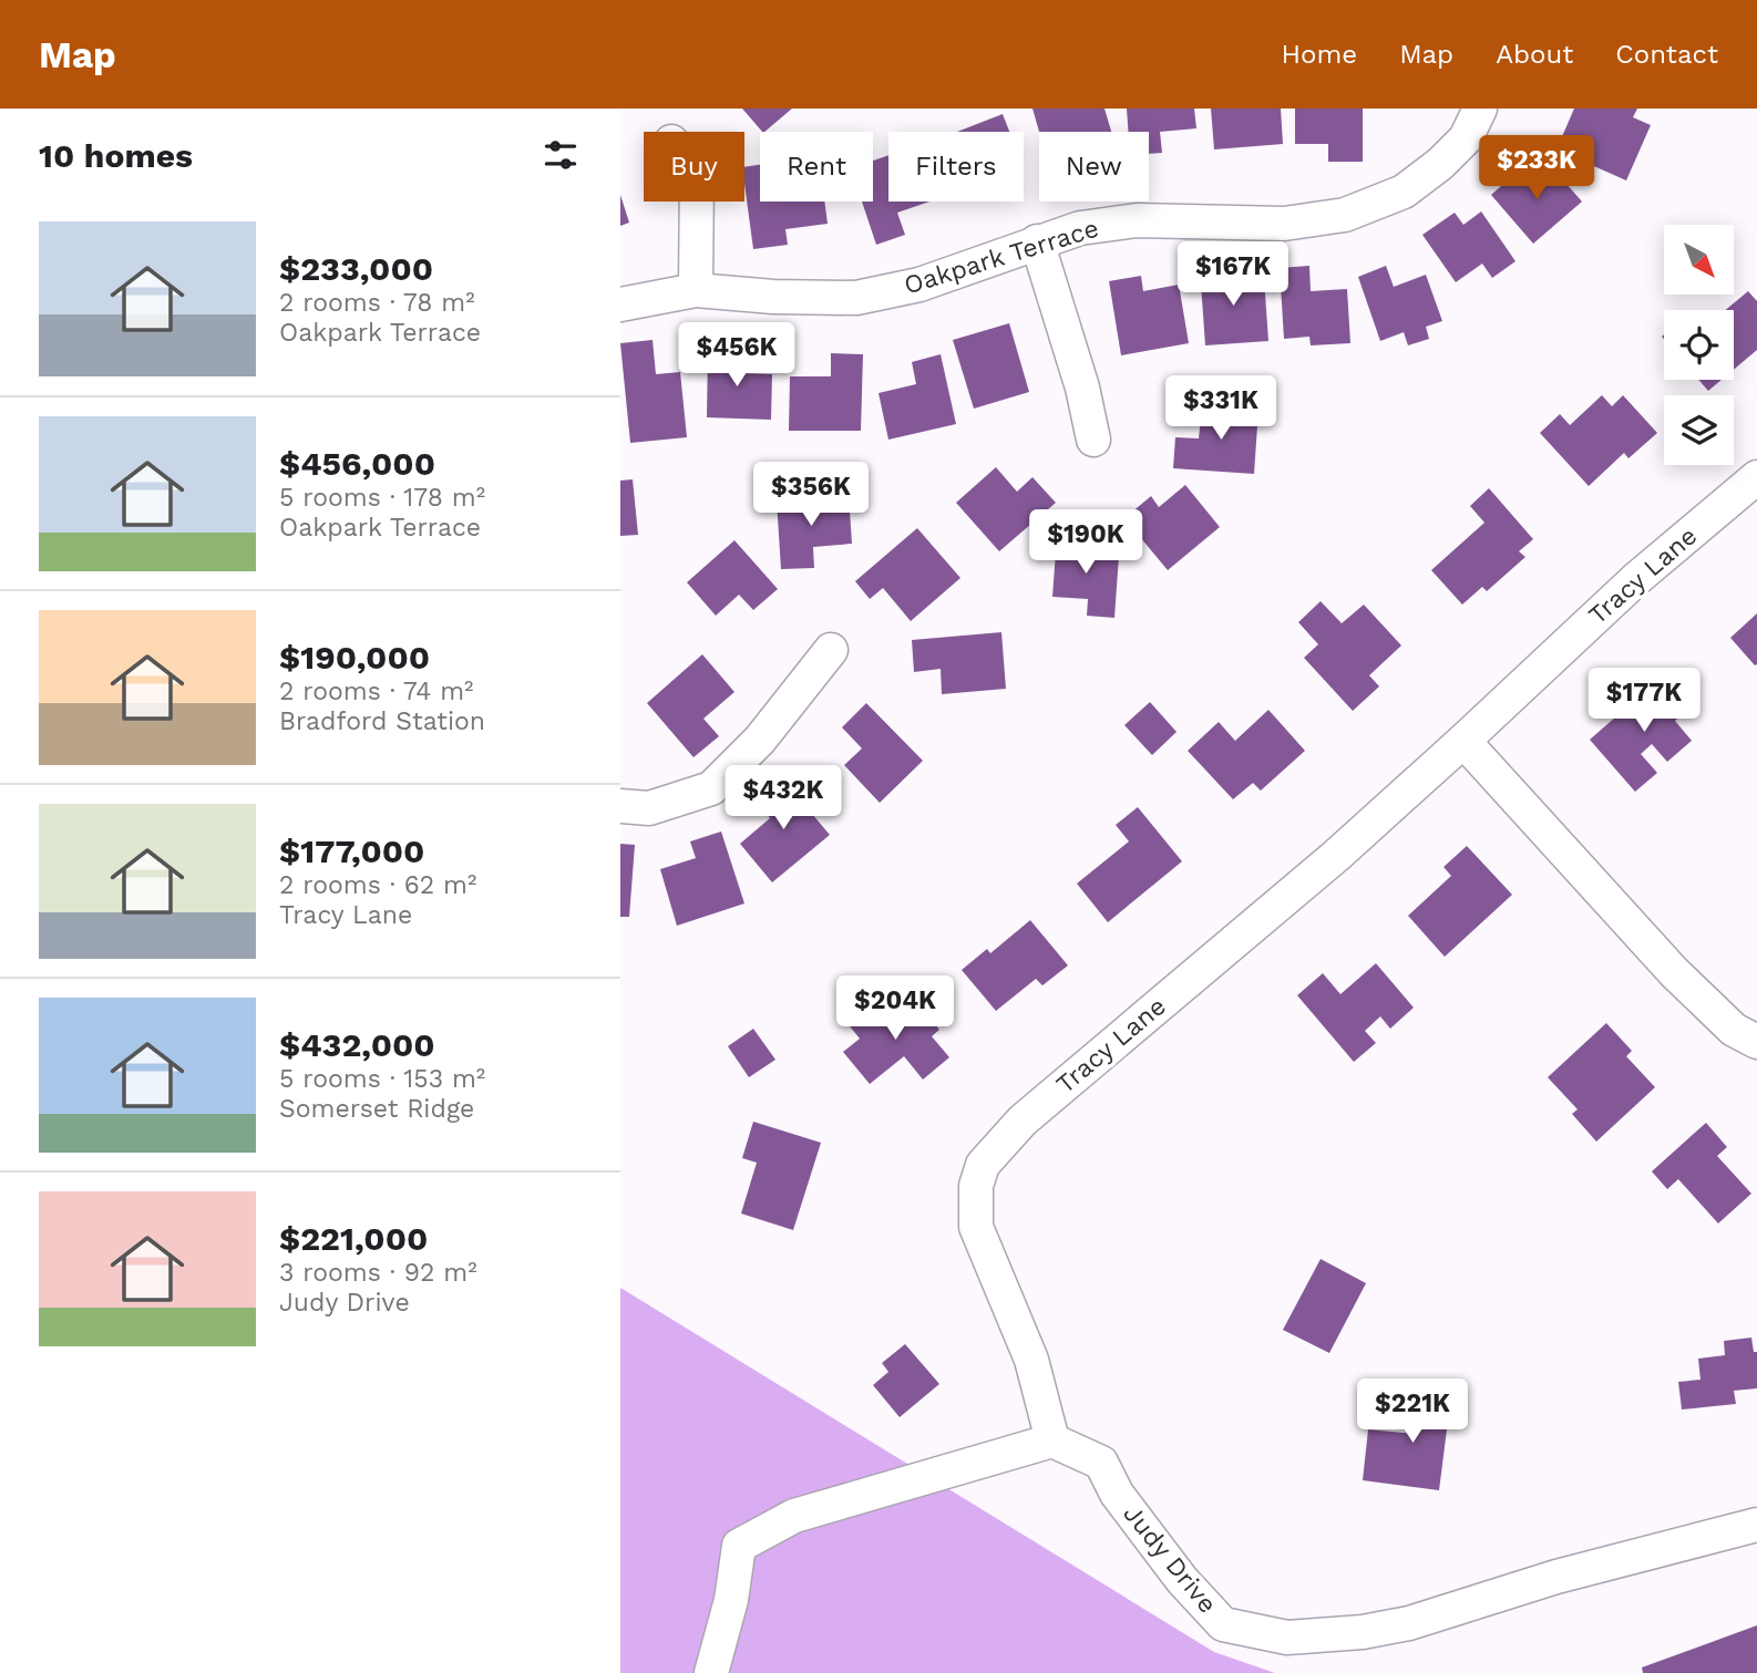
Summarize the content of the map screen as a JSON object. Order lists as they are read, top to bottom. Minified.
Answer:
{"streets":{"street":["Oakpark Terrace","Tracy Lane","Judy Drive"]},"crossings":[["Tracy Lane","Judy Drive"]],"north":"bottom right","page":{"header":"Map","nav":["Home","Map","About","Contact"],"heading":"10 homes","chip":["Buy","Rent","Filters","New"],"price":["$233K","$167K","$456K","$331K","$356K","$190K","$177K","$432K","$204K","$221K"],"list":[{"name":"$233,000","note":"2 rooms · 78 m² · Oakpark Terrace"},{"name":"$456,000","note":"5 rooms · 178 m² · Oakpark Terrace"},{"name":"$190,000","note":"2 rooms · 74 m² · Bradford Station"},{"name":"$177,000","note":"2 rooms · 62 m² · Tracy Lane"},{"name":"$432,000","note":"5 rooms · 153 m² · Somerset Ridge"},{"name":"$221,000","note":"3 rooms · 92 m² · Judy Drive"}]}}
